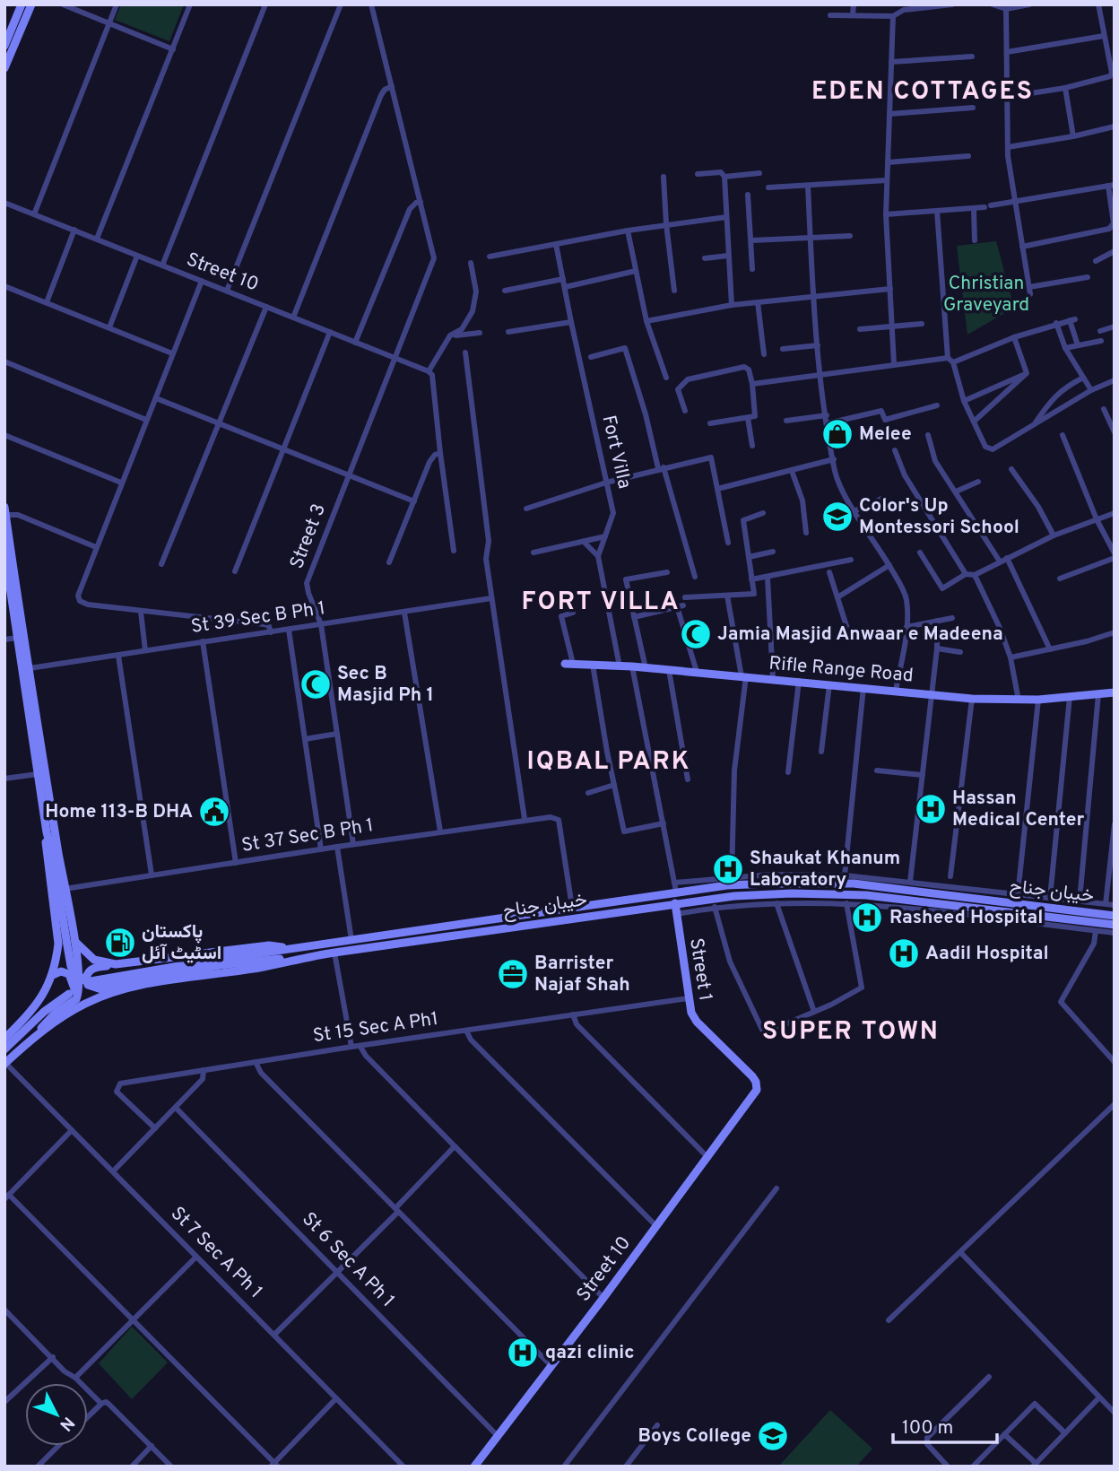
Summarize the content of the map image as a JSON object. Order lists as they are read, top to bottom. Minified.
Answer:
{"streets":{"main road":["Street 10","Rifle Range Road","خیبان جناح","Street 1"],"street":["Fort Villa","Street 3","St 39 Sec B Ph 1","St 37 Sec B Ph 1","St 15 Sec A Ph1","St 7 Sec A Ph 1","St 6 Sec A Ph 1"]},"crossings":[["Street 10","Street 3"],["Street 10","Street 1"],["Street 10","St 6 Sec A Ph 1"],["Fort Villa","Rifle Range Road"],["Street 3","St 39 Sec B Ph 1"],["Street 3","St 37 Sec B Ph 1"],["St 37 Sec B Ph 1","خیبان جناح"],["خیبان جناح","Street 1"],["خیبان جناح","St 7 Sec A Ph 1"],["Street 1","St 15 Sec A Ph1"]],"districts":["EDEN COTTAGES","FORT VILLA","IQBAL PARK","SUPER TOWN"],"parks":["Christian Graveyard"],"places":{"shop":["Melee"],"school or university":["Color's Up Montessori School","Boys College"],"mosque":["Jamia Masjid Anwaar e Madeena","Sec B Masjid Ph 1"],"hospital":["Hassan Medical Center","Shaukat Khanum Laboratory","Rasheed Hospital","Aadil Hospital","qazi clinic"],"public building":["Home 113-B DHA"],"fuel station":["پاکستان اسٹیٹ آئل"],"office":["Barrister Najaf Shah"]},"scale_bar":"100 m","north":"bottom right"}
